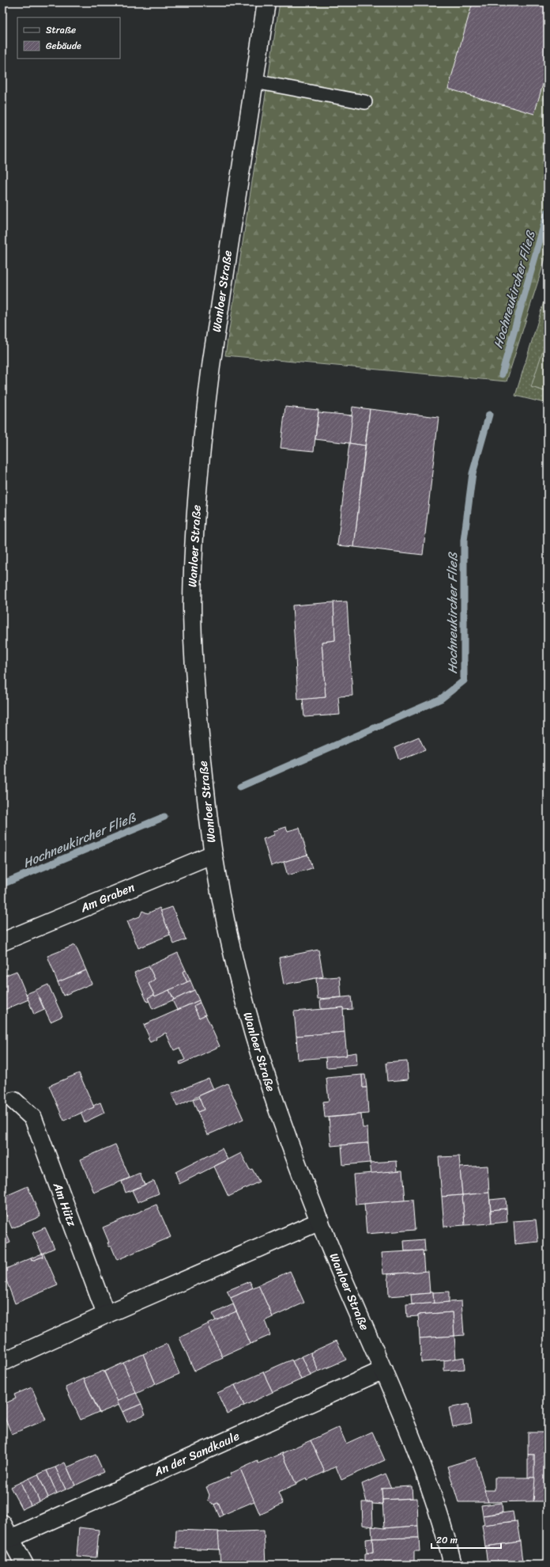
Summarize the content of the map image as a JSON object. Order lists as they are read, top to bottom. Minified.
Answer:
{"streets":{"street":["Wanloer Straße","Am Graben","Am Hütz","An der Sandkaule"]},"crossings":[["Wanloer Straße","Am Graben"],["Wanloer Straße","An der Sandkaule"]],"water":["Hochneukircher Fließ"],"legend":["Straße","Gebäude"],"scale_bar":"20 m"}
